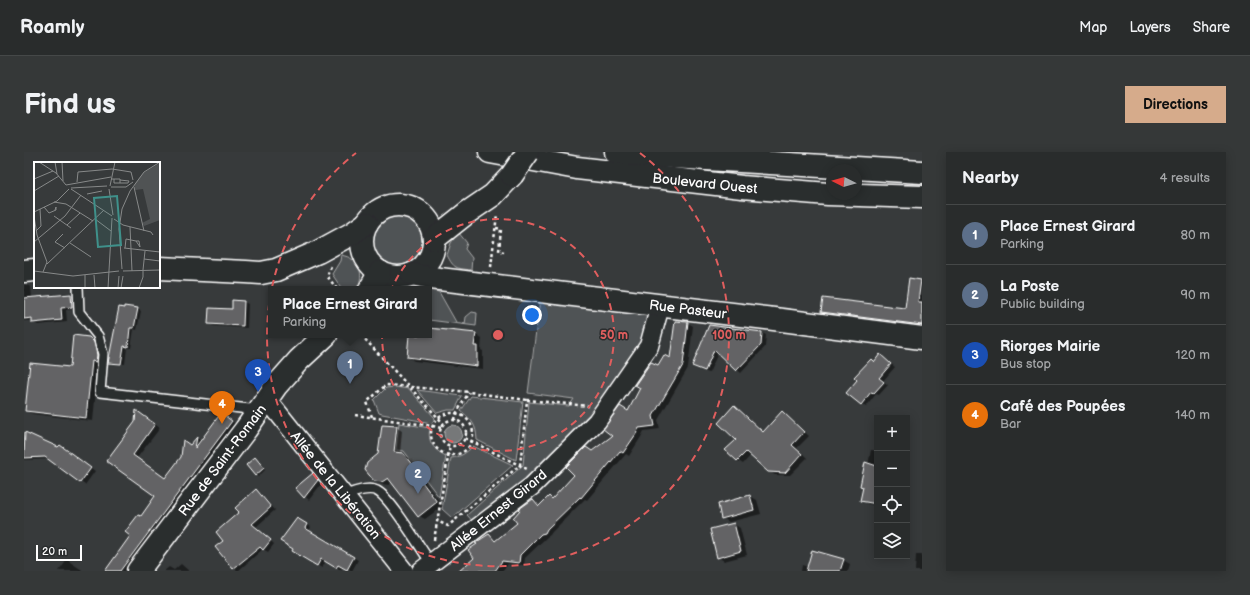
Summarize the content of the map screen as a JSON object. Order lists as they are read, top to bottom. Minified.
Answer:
{"streets":{"street":["Boulevard Ouest","Rue Pasteur","Rue de Saint-Romain","Allée de la Libération","Allée Ernest Girard"]},"crossings":[["Rue Pasteur","Allée Ernest Girard"],["Rue de Saint-Romain","Allée de la Libération"]],"scale_bar":"20 m","north":"left","page":{"header":"Roamly","nav":["Map","Layers","Share"],"buttons":"Directions","title":"Find us","heading":["Nearby","4 results"],"list":[{"mark":"1","name":"Place Ernest Girard","note":"Parking","value":"80 m"},{"mark":"2","name":"La Poste","note":"Public building","value":"90 m"},{"mark":"3","name":"Riorges Mairie","note":"Bus stop","value":"120 m"},{"mark":"4","name":"Café des Poupées","note":"Bar","value":"140 m"}],"popup":["Place Ernest Girard","Parking"],"pins":["1","3","4","2"],"map_buttons":["+","−"],"scale":"20 m"},"rings":["50 m","100 m"]}
